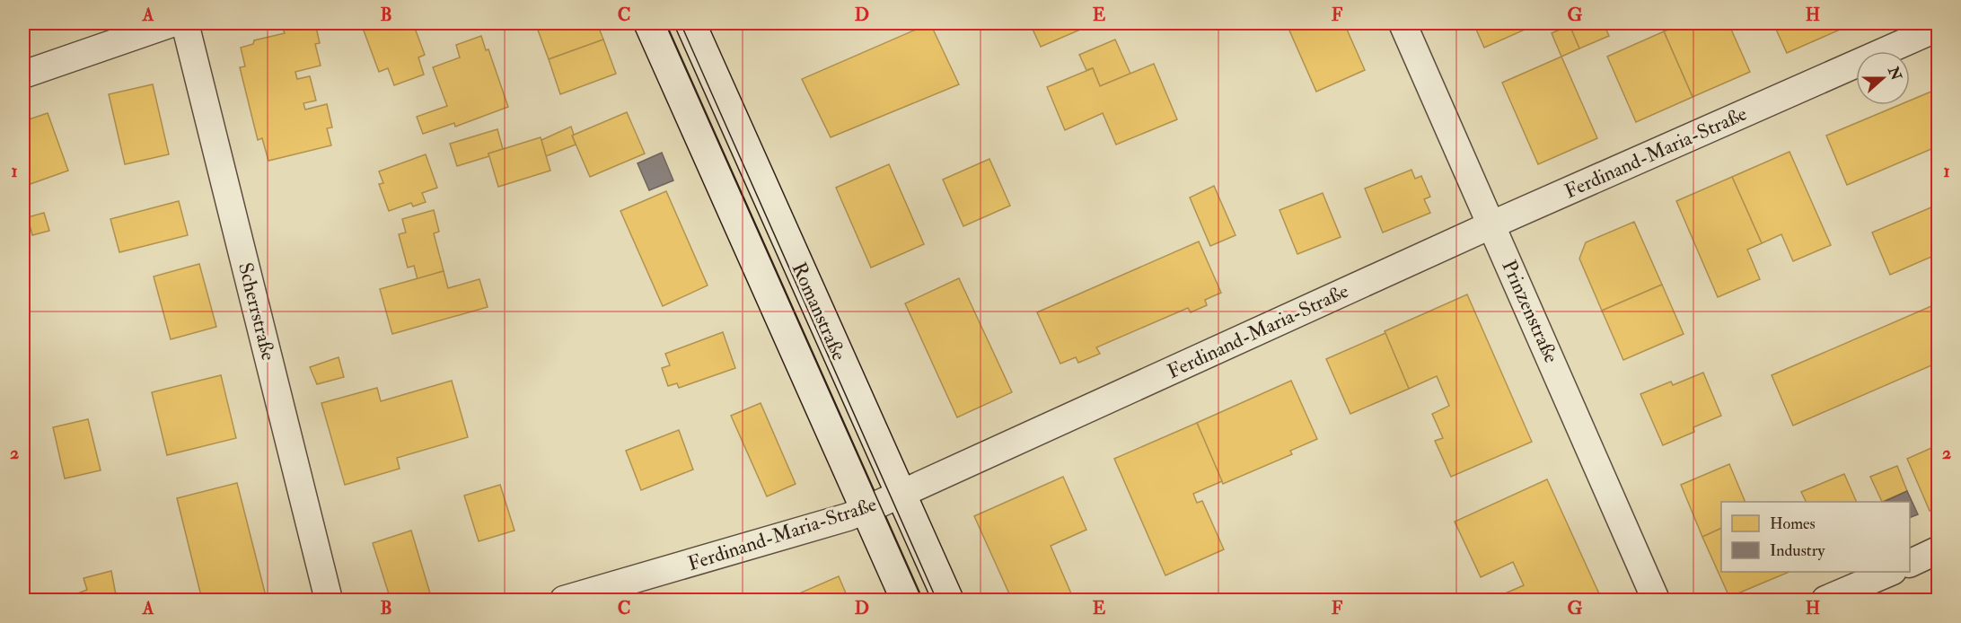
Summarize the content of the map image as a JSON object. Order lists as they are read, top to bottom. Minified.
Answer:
{"streets":{"main road":["Romanstraße"],"street":["Ferdinand-Maria-Straße","Scherrstraße","Prinzenstraße"]},"crossings":[["Ferdinand-Maria-Straße","Romanstraße"],["Ferdinand-Maria-Straße","Prinzenstraße"]],"legend":["Homes","Industry"],"north":"right","grid":{"columns":["A","B","C","D","E","F","G","H"],"rows":["1","2"]}}
